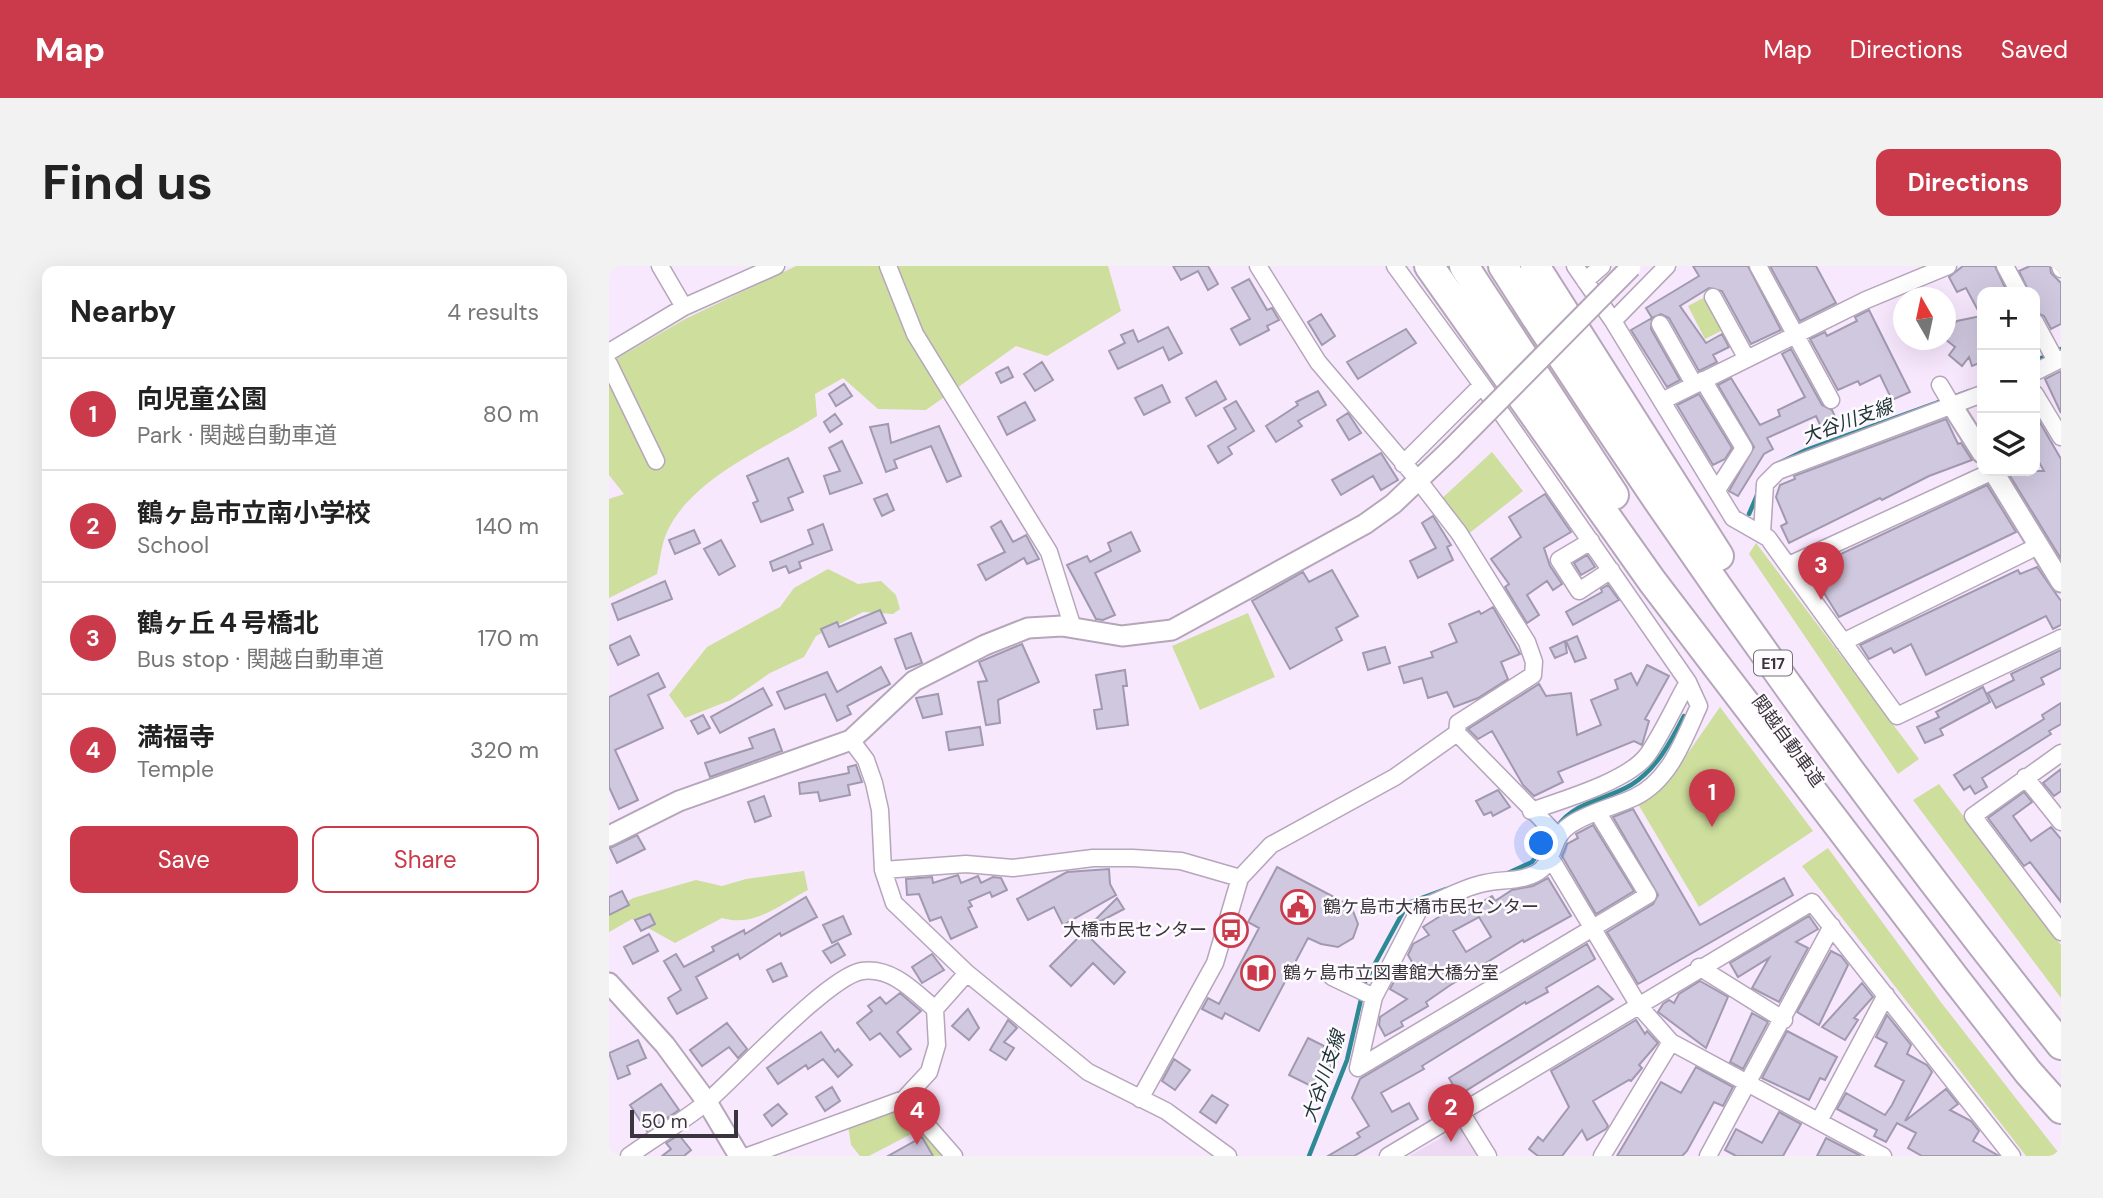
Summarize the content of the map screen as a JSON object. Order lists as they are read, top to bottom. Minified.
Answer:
{"streets":{"highway":["E17","関越自動車道"]},"water":["大谷川支線"],"places":{"public building":["鶴ケ島市大橋市民センター"],"bus stop":["大橋市民センター"],"library":["鶴ヶ島市立図書館大橋分室"]},"scale_bar":"50 m","north":"top","page":{"header":"Map","nav":["Map","Directions","Saved"],"buttons":["Directions",["Save","Share"]],"title":"Find us","heading":["Nearby","4 results"],"map_buttons":["+","−"],"list":[{"mark":"1","name":"向児童公園","note":"Park · 関越自動車道","value":"80 m"},{"mark":"2","name":"鶴ヶ島市立南小学校","note":"School","value":"140 m"},{"mark":"3","name":"鶴ヶ丘４号橋北","note":"Bus stop · 関越自動車道","value":"170 m"},{"mark":"4","name":"満福寺","note":"Temple","value":"320 m"}],"pins":["3","1","2","4"],"scale":"50 m"}}
